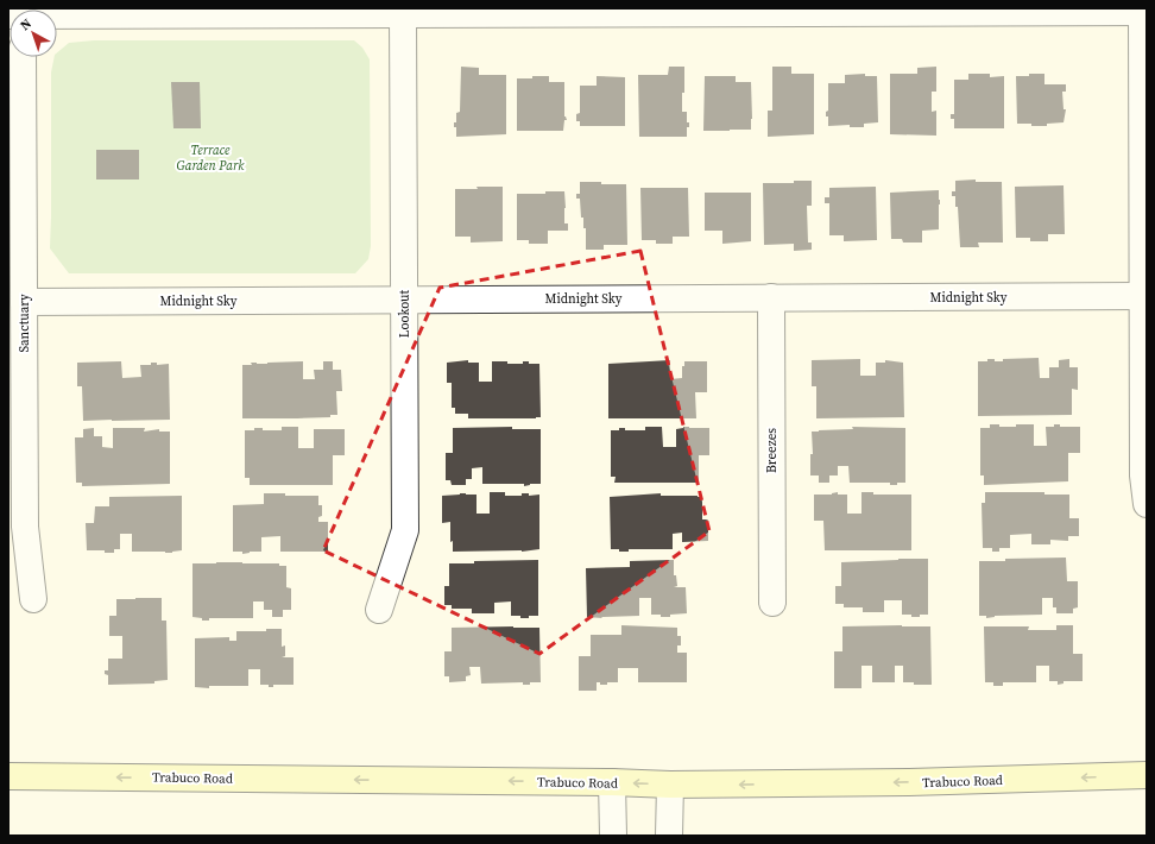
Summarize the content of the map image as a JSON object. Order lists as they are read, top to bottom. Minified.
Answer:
{"streets":{"main road":["Trabuco Road"],"street":["Midnight Sky","Lookout","Sanctuary","Breezes"]},"crossings":[["Midnight Sky","Lookout"],["Midnight Sky","Sanctuary"],["Midnight Sky","Breezes"]],"one_way":["Trabuco Road"],"parks":["Terrace Garden Park"],"north":"top left"}
